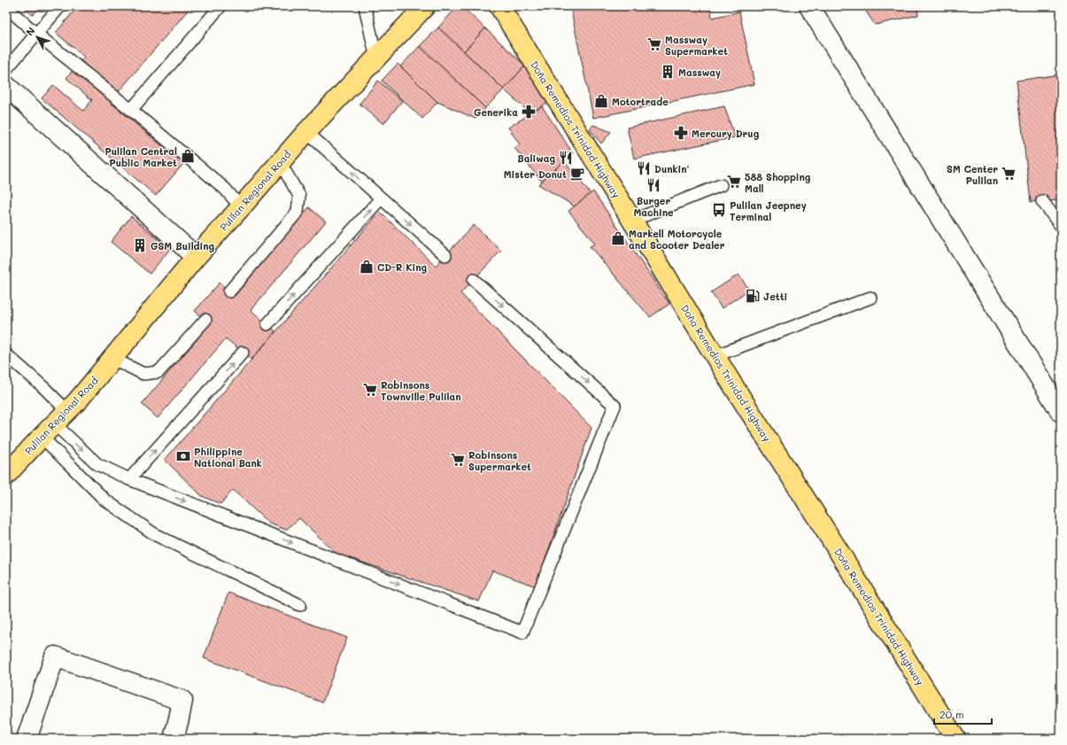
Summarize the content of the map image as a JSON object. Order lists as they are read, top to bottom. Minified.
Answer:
{"streets":{"main road":["Doña Remedios Trinidad Highway","Pulilan Regional Road"]},"places":{"supermarket":["Massway Supermarket","SM Center Pulilan","588 Shopping Mall","Robinsons Townville Pulilan","Robinsons Supermarket"],"building":["Massway","GSM Building"],"shop":["Motortrade","Pulilan Central Public Market","Markell Motorcycle and Scooter Dealer","CD-R King"],"pharmacy":["Generika","Mercury Drug"],"restaurant":["Baliwag","Dunkin'","Burger Machine"],"cafe":["Mister Donut"],"bus stop":["Pulilan Jeepney Terminal"],"fuel station":["Jetti"],"bank":["Philippine National Bank"]},"scale_bar":"20 m","north":"top left"}
